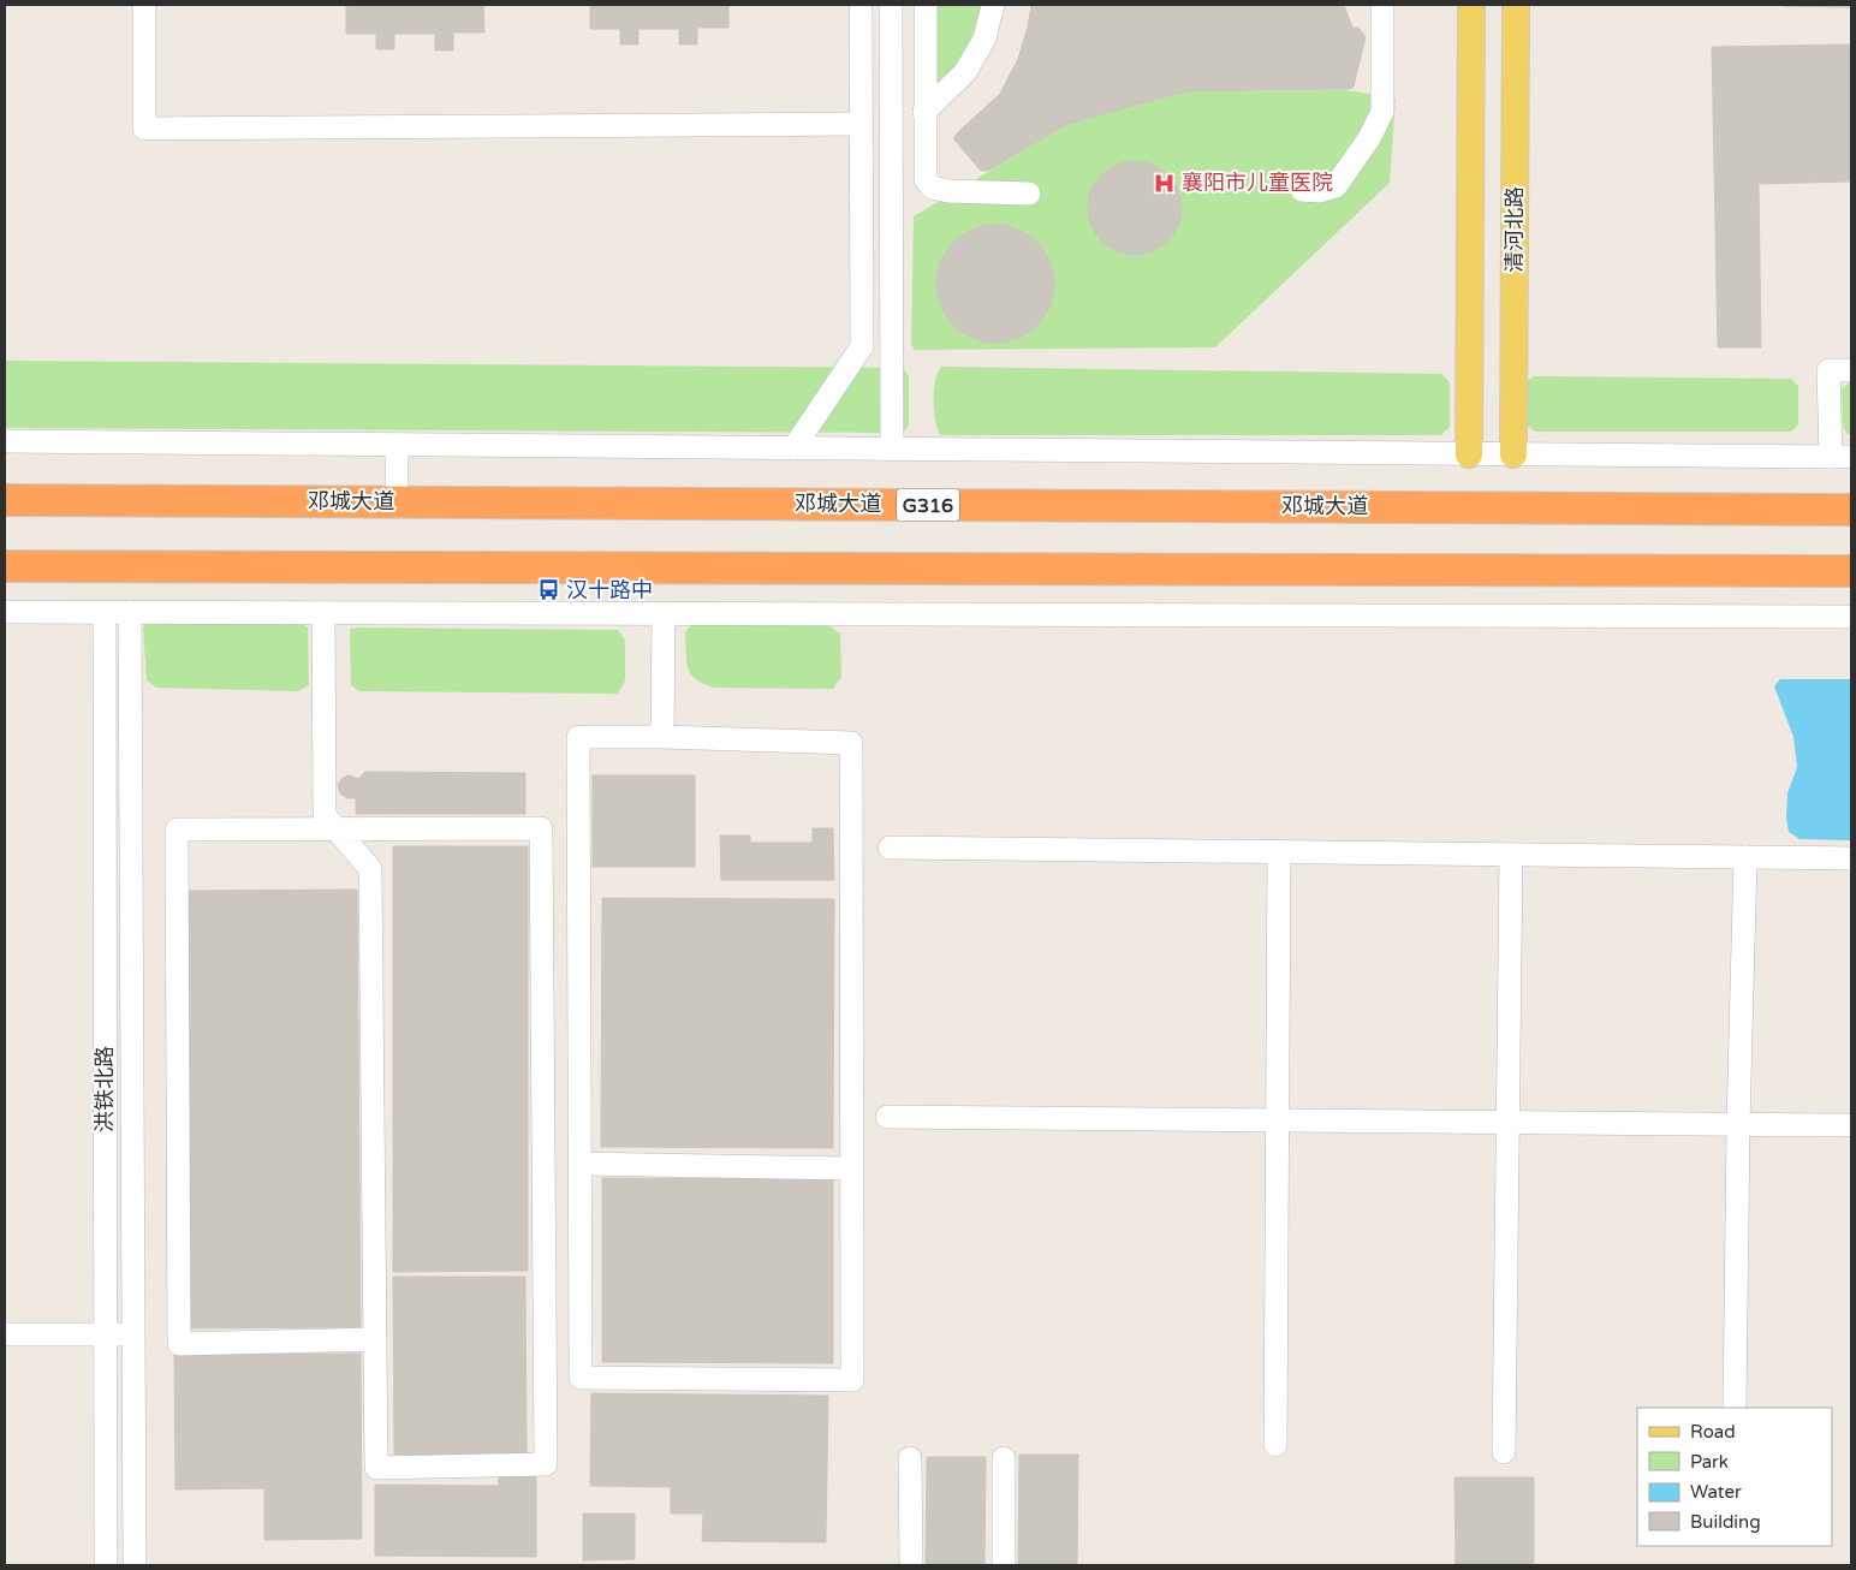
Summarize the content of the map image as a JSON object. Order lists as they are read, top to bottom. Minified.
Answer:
{"streets":{"highway":["邓城大道","G316"],"main road":["清河北路"],"street":["洪铁北路"]},"places":{"hospital":["襄阳市儿童医院"],"bus stop":["汉十路中"]},"legend":["Road","Park","Water","Building"]}
